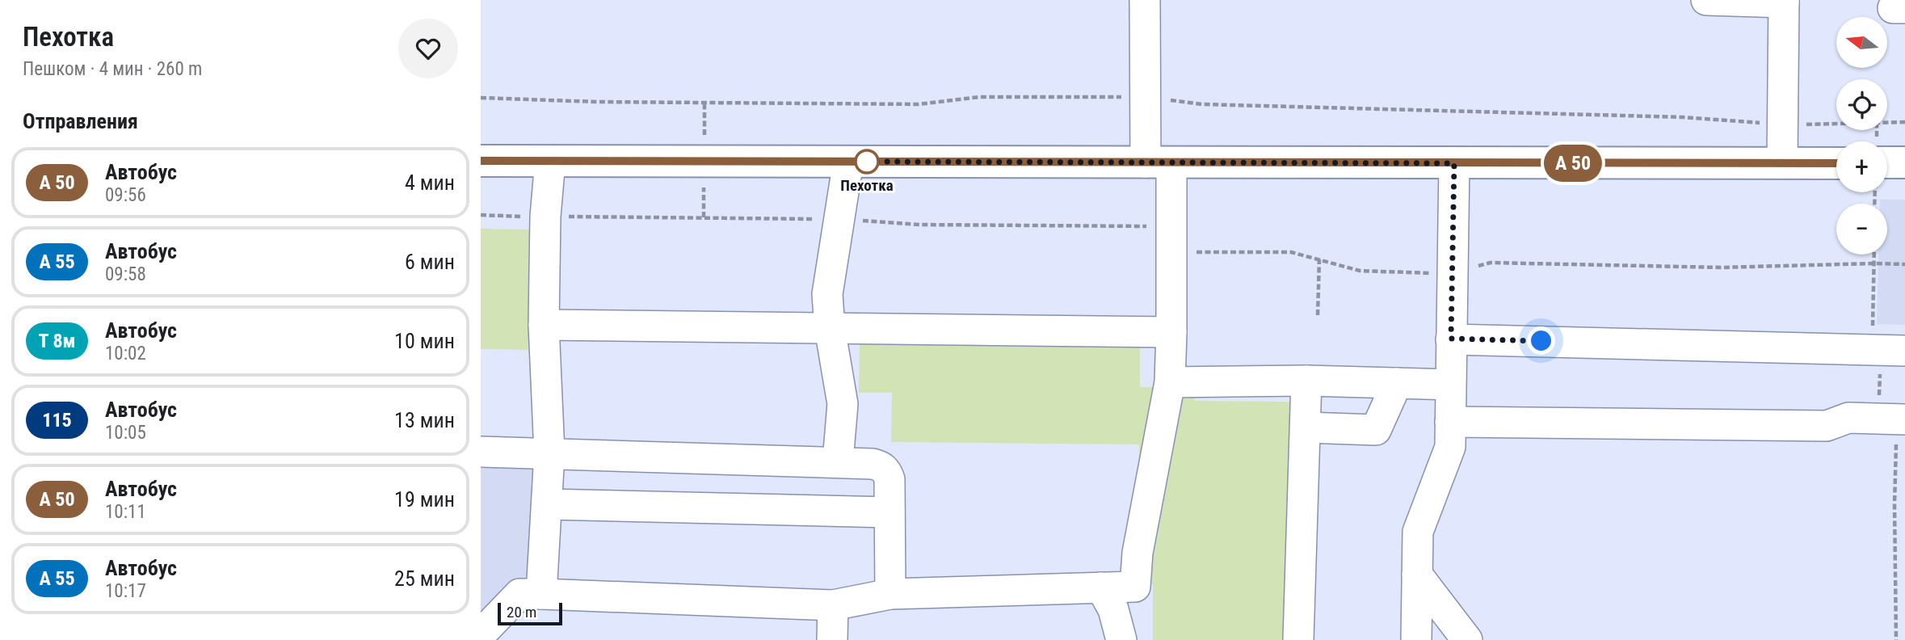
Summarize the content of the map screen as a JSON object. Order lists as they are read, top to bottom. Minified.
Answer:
{"places":["Пехотка"],"scale_bar":"20 m","north":"left","page":{"heading":[["Пехотка","Пешком · 4 мин · 260 m"],"Отправления"],"on_map":"А 50","map_buttons":["+","−"],"list":[{"mark":"А 50","name":"Автобус","note":"09:56","value":"4 мин"},{"mark":"А 55","name":"Автобус","note":"09:58","value":"6 мин"},{"mark":"Т 8м","name":"Автобус","note":"10:02","value":"10 мин"},{"mark":"115","name":"Автобус","note":"10:05","value":"13 мин"},{"mark":"А 50","name":"Автобус","note":"10:11","value":"19 мин"},{"mark":"А 55","name":"Автобус","note":"10:17","value":"25 мин"}],"scale":"20 m"}}
